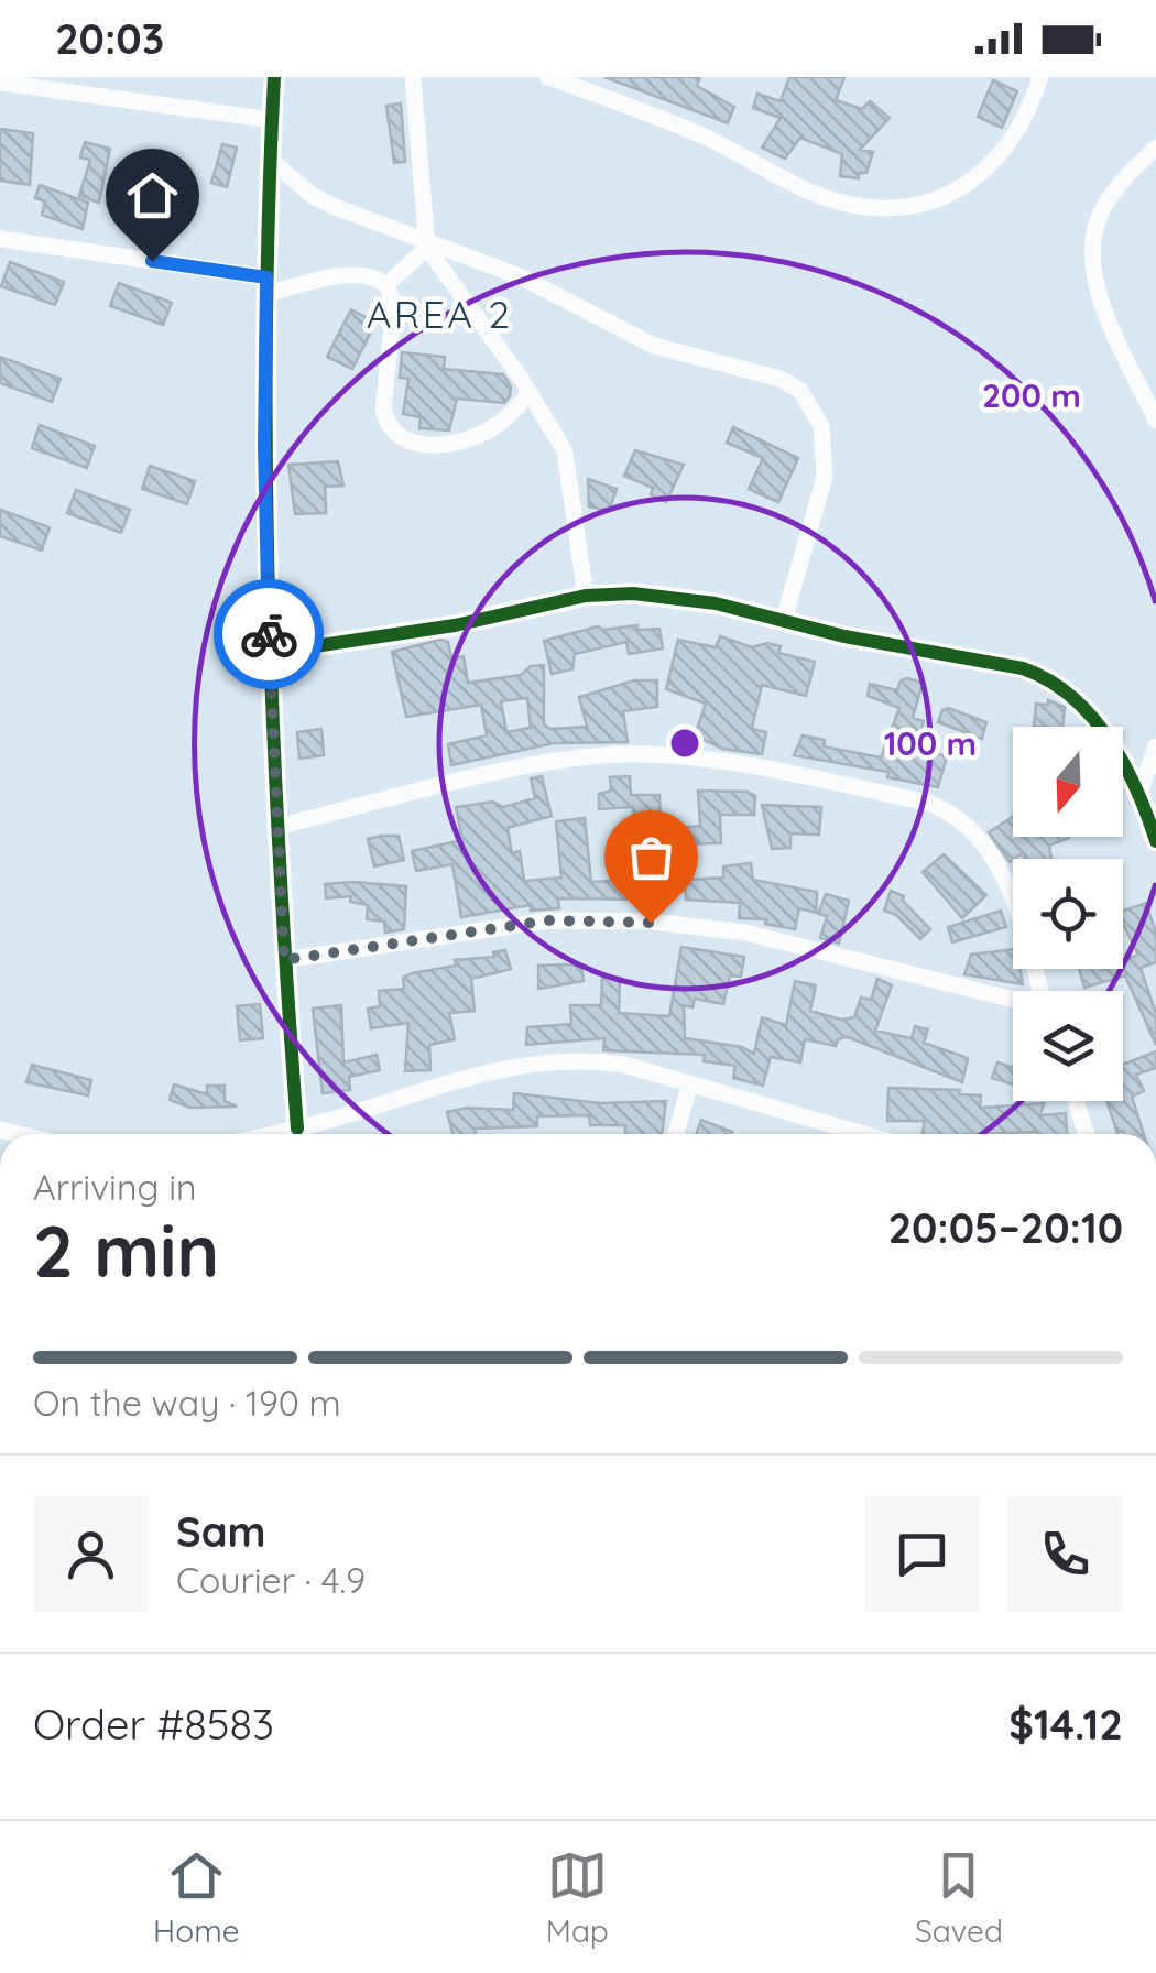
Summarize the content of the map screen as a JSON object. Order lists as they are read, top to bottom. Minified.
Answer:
{"districts":["AREA 2"],"north":"bottom","page":{"status":"20:03","heading":["2 min","Arriving in","20:05–20:10"],"panel":["Sam","Courier · 4.9","Order #8583","$14.12"],"bar":"On the way · 190 m","tabs":["Home","Map","Saved"]},"rings":["200 m","100 m"]}
